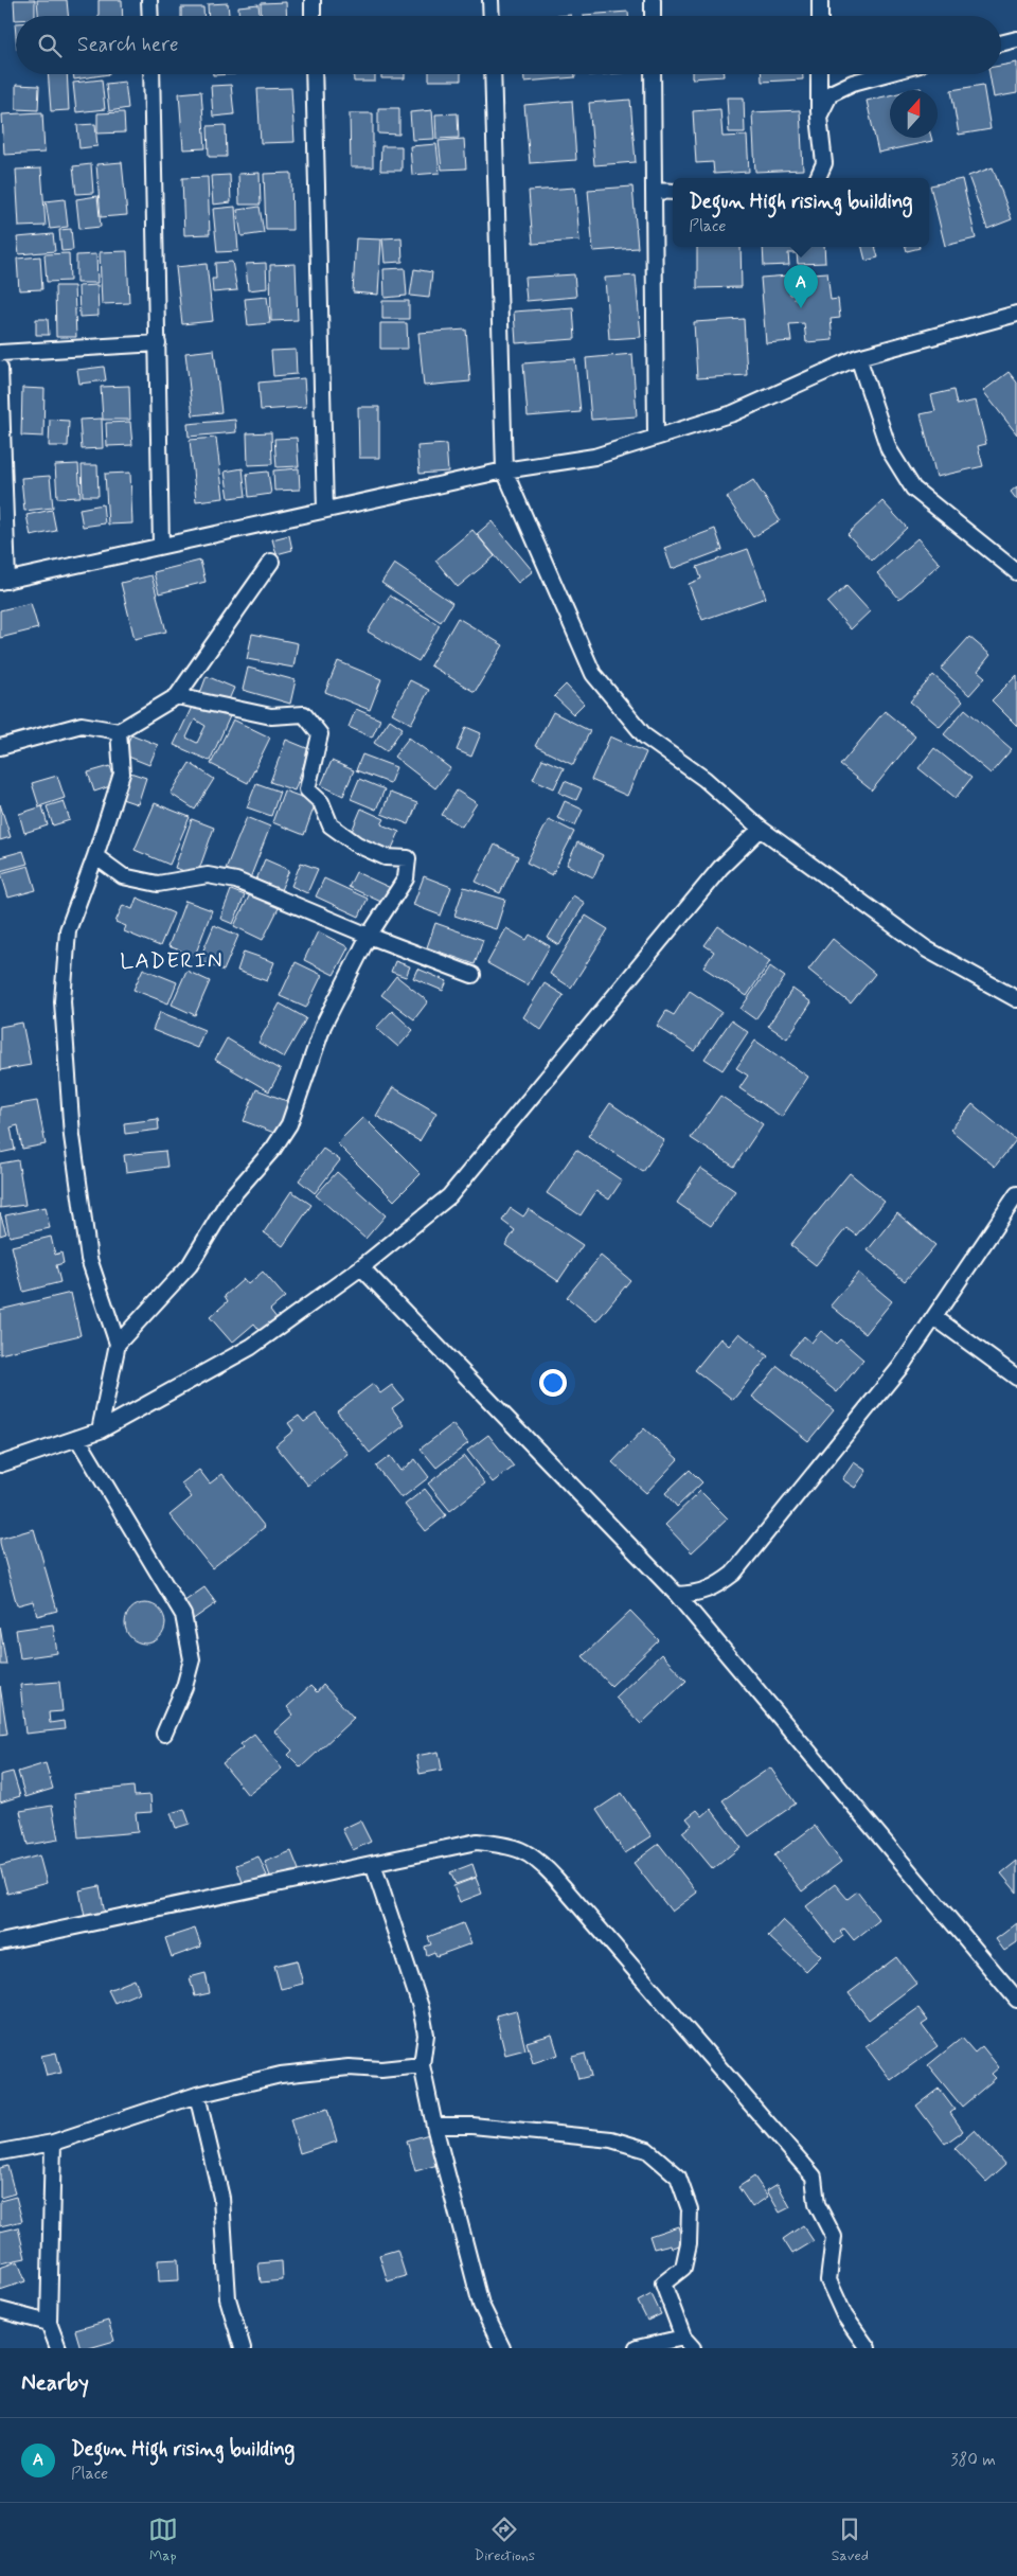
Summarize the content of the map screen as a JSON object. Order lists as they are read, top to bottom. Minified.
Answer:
{"districts":["LADERIN"],"north":"top","page":{"search":"Search here","popup":["Degun High rising building","Place"],"pins":"A","heading":"Nearby","list":[{"mark":"A","name":"Degun High rising building","note":"Place","value":"380 m"}],"nav":["Map","Directions","Saved"]}}
